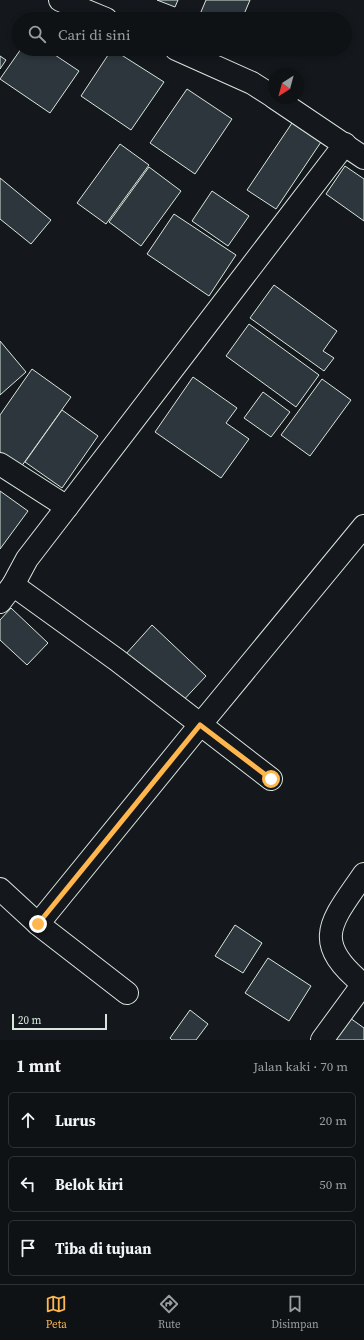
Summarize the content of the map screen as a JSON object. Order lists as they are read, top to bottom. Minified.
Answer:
{"scale_bar":"20 m","north":"bottom left","page":{"search":"Cari di sini","scale":"20 m","heading":["1 mnt","Jalan kaki · 70 m"],"list":[["Lurus","20 m"],["Belok kiri","50 m"],"Tiba di tujuan"],"nav":["Peta","Rute","Disimpan"]}}
